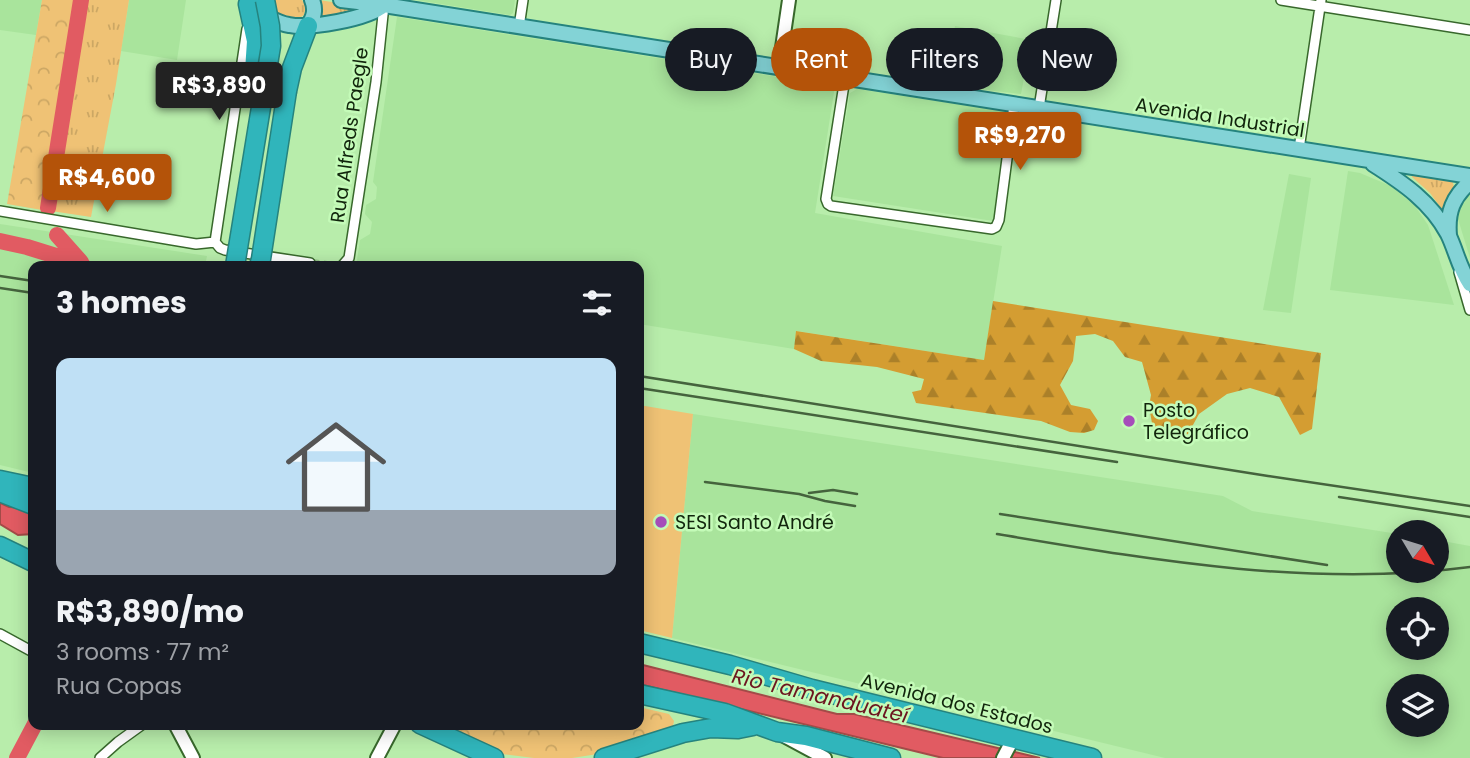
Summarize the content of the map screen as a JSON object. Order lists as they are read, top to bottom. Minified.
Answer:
{"streets":{"highway":["Avenida dos Estados"],"main road":["Avenida Industrial"],"street":["Rua Alfreds Paegle"]},"crossings":[["Avenida Industrial","Rua Alfreds Paegle"]],"water":["Rio Tamanduateí"],"places":["Posto Telegráfico","SESI Santo André"],"north":"bottom right","page":{"chip":["Buy","Rent","Filters","New"],"price":["R$3,890","R$9,270","R$4,600"],"heading":"3 homes","list":[{"name":"R$3,890/mo","note":"3 rooms · 77 m² · Rua Copas"}]}}
